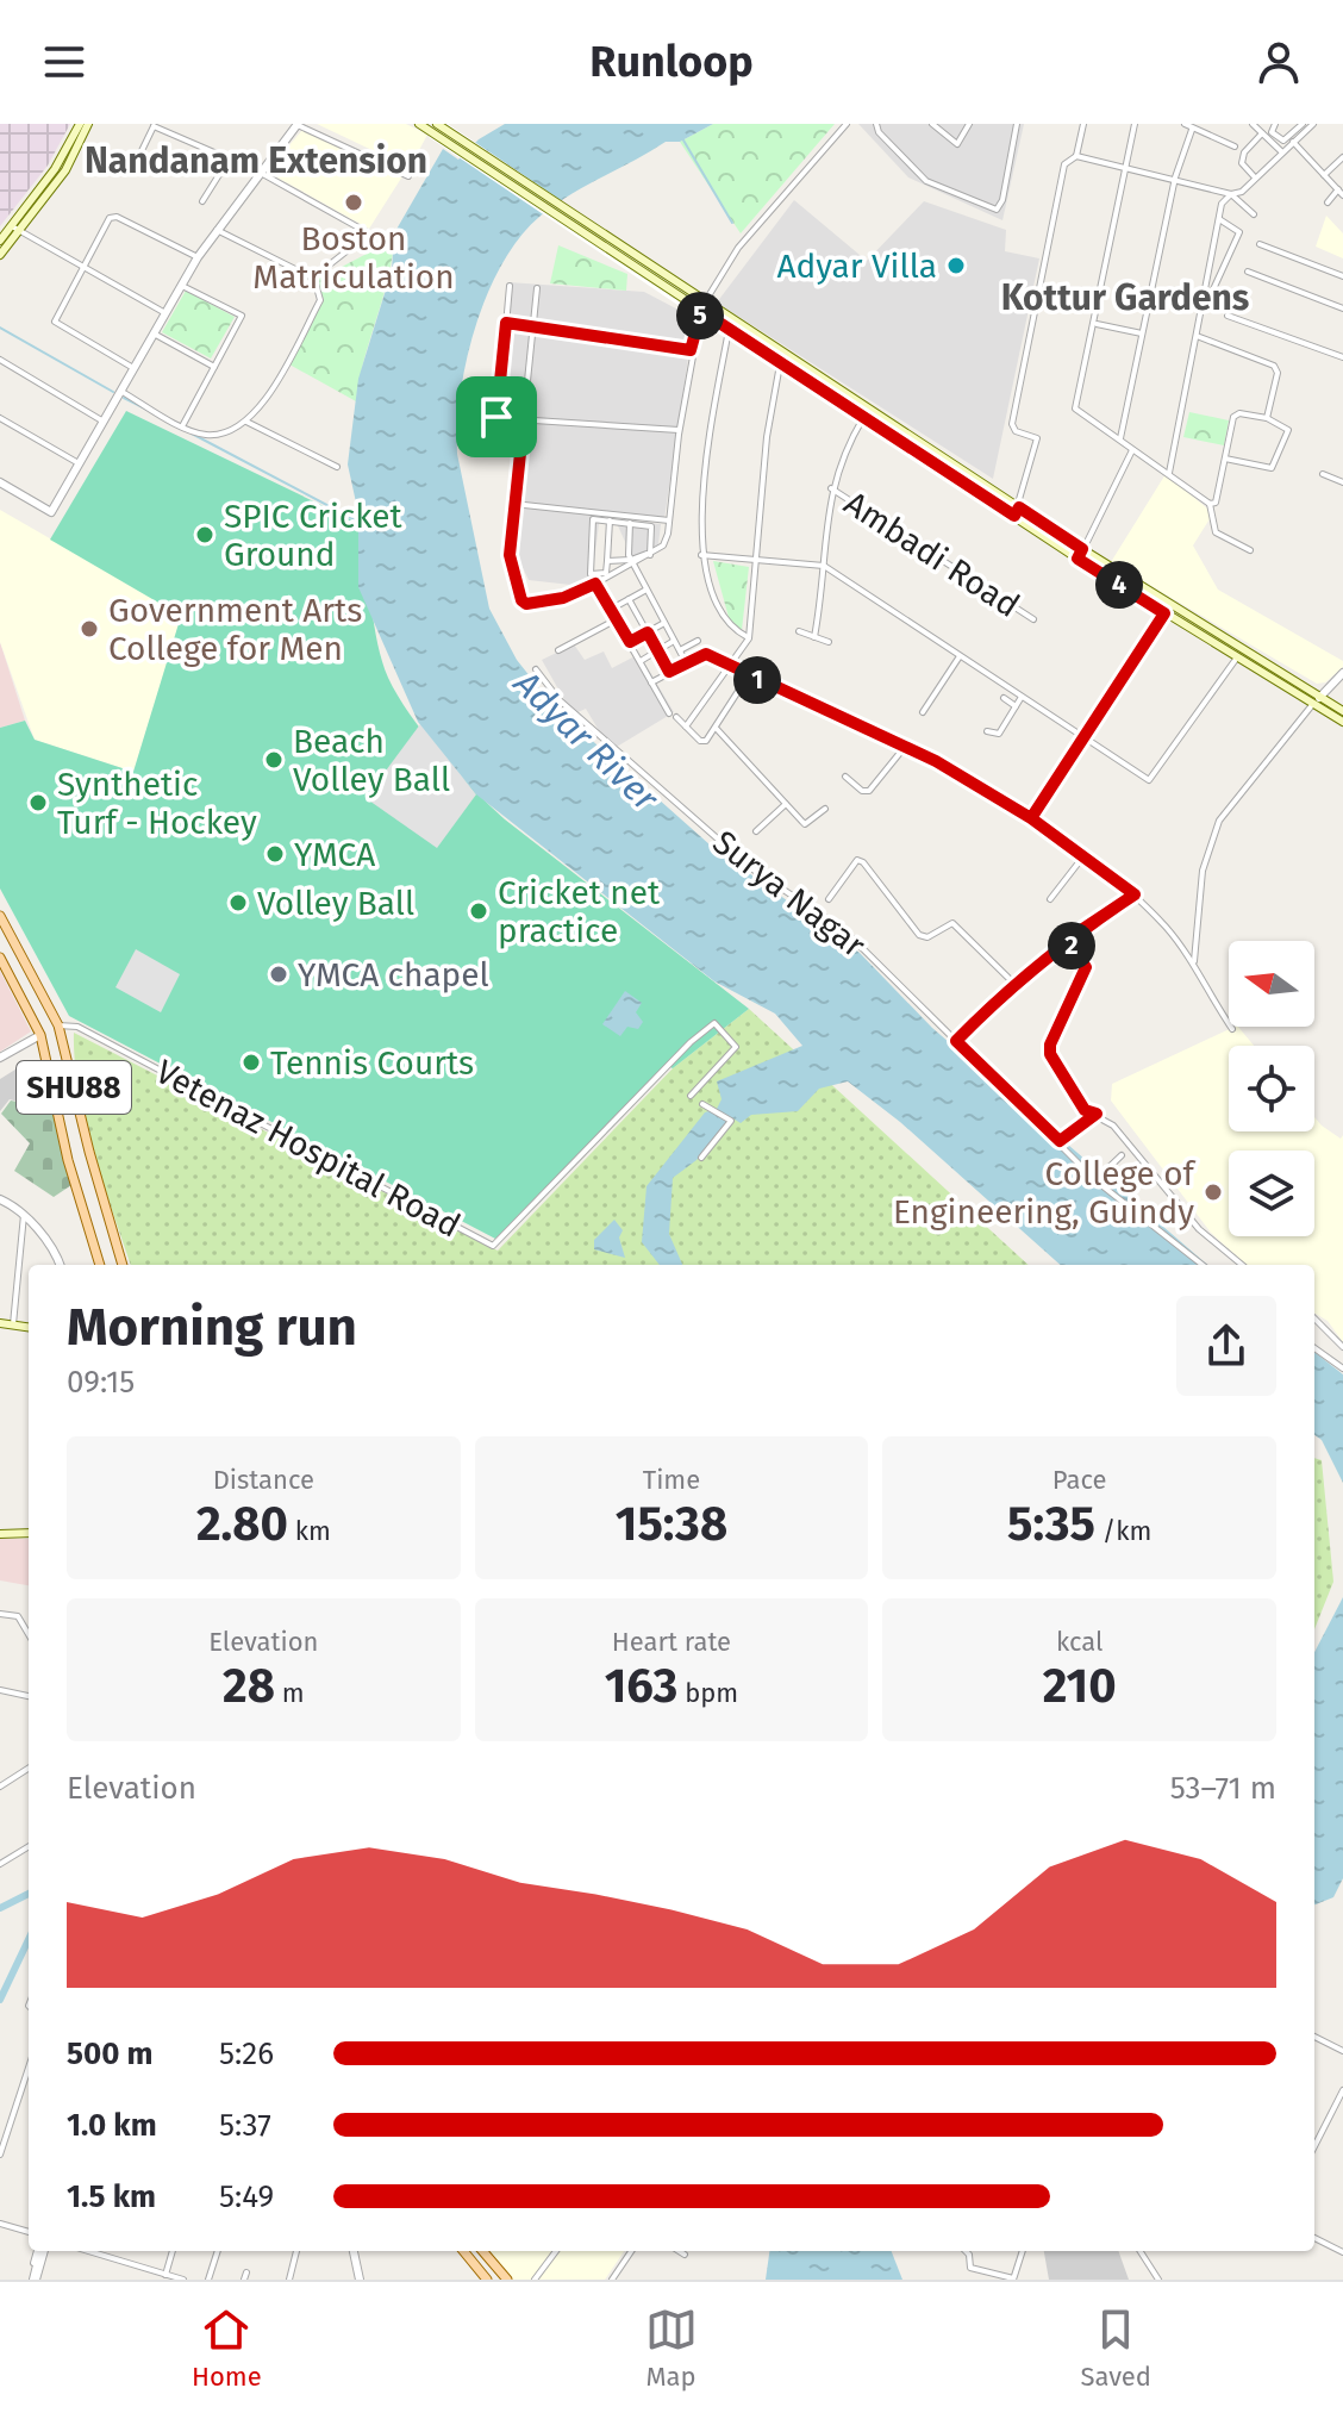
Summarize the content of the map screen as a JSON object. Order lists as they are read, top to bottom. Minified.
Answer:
{"streets":{"main road":["SHU88"],"street":["Ambadi Road","Surya Nagar","Vetenaz Hospital Road"]},"crossings":[["SHU88","Vetenaz Hospital Road"]],"districts":["Nandanam Extension","Kottur Gardens"],"water":["Adyar River"],"places":["Boston Matriculation","Adyar Villa","SPIC Cricket Ground","Government Arts College for Men","Beach Volley Ball","Synthetic Turf - Hockey","YMCA","Volley Ball","Cricket net practice","YMCA chapel","Tennis Courts","College of Engineering, Guindy"],"north":"left","page":{"header":"Runloop","pins":["5","4","1","2"],"heading":["Morning run","09:15"],"stats":[["Distance","2.80 km"],["Time","15:38"],["Pace","5:35 /km"],["Elevation","28 m"],["Heart rate","163 bpm"],["kcal","210"]],"chart":["Elevation","53–71 m"],"list":[{"name":"500 m","note":"5:26"},{"name":"1.0 km","note":"5:37"},{"name":"1.5 km","note":"5:49"}],"tabs":["Home","Map","Saved"]}}
